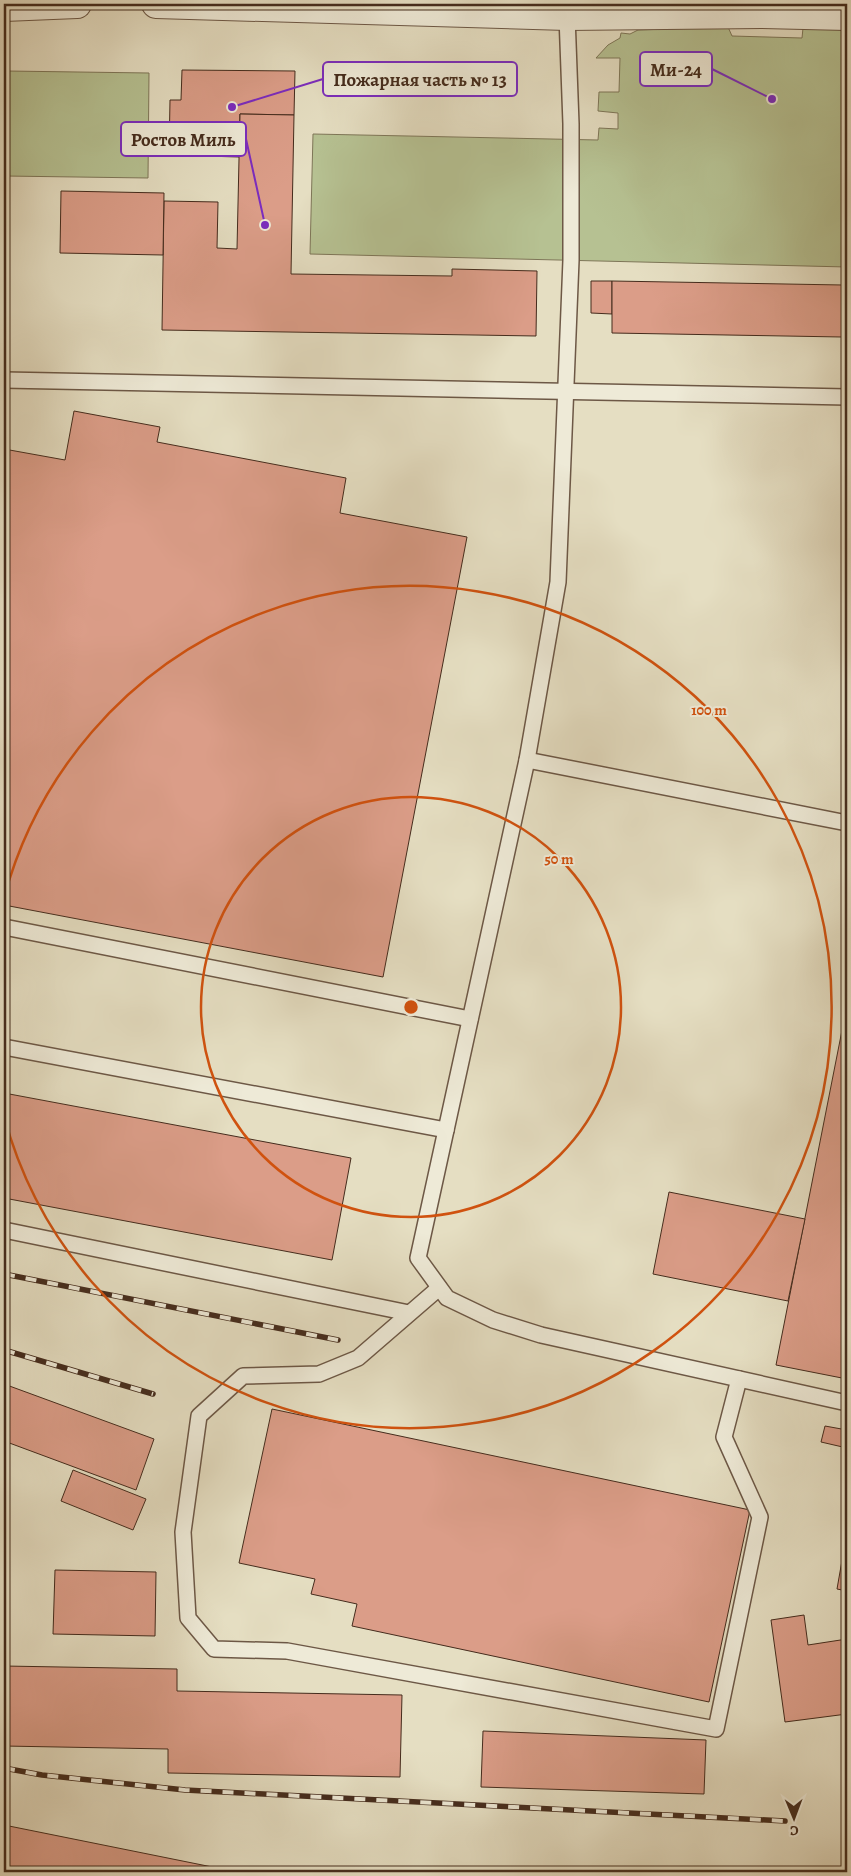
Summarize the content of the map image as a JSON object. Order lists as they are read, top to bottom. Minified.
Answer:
{"places":["Ми-24","Пожарная часть № 13","Ростов Миль"],"north":"bottom","rings":["100 m","50 m"]}
